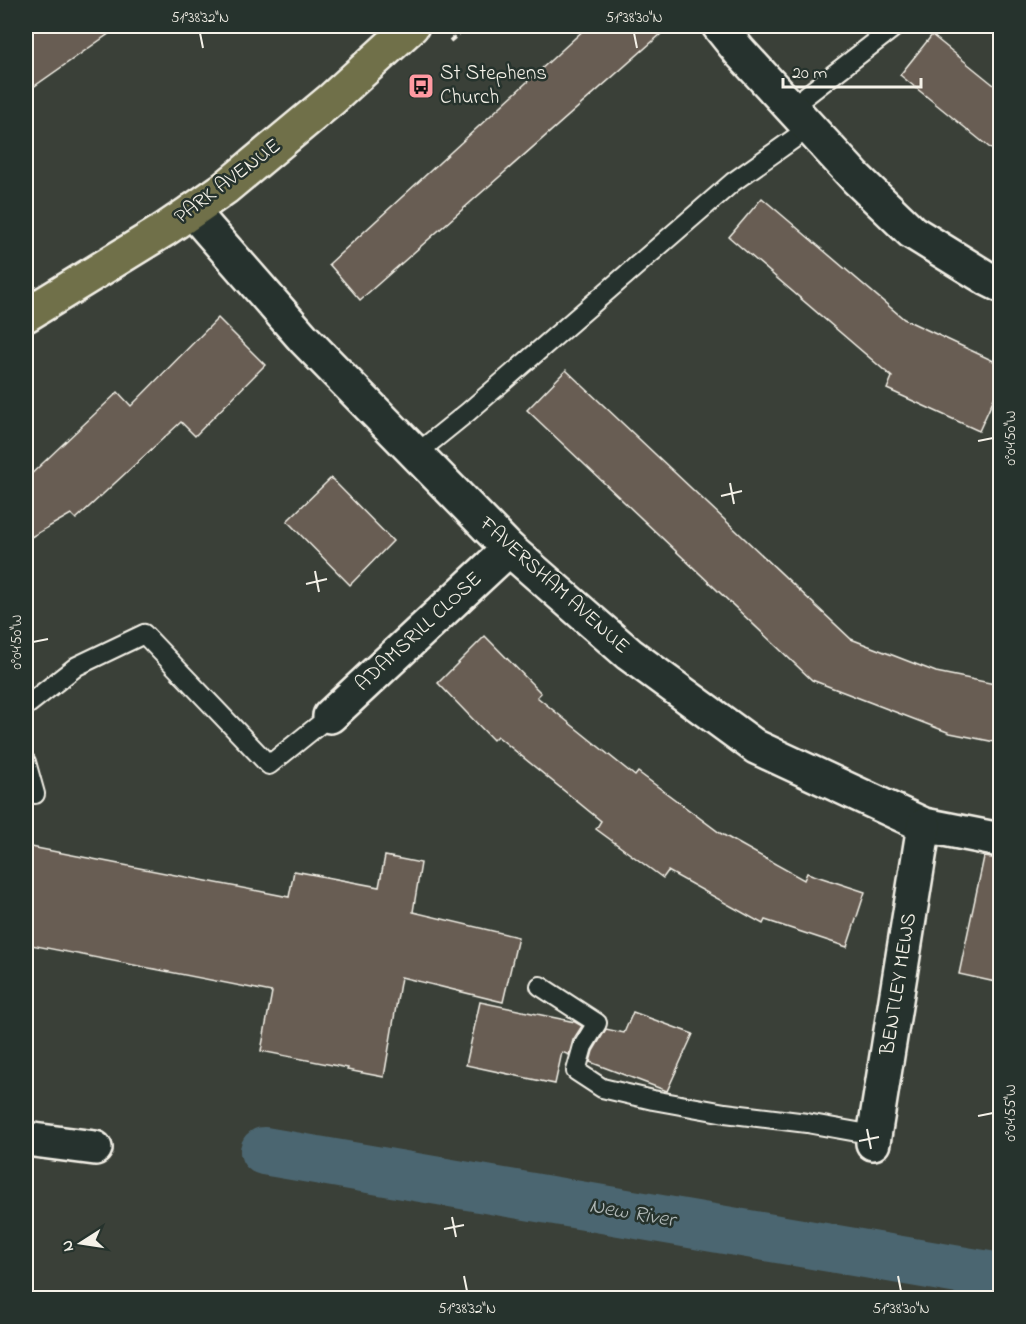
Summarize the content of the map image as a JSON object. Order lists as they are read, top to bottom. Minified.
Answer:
{"streets":{"main road":["PARK AVENUE"],"street":["FAVERSHAM AVENUE","ADAMSRILL CLOSE","BENTLEY MEWS"]},"crossings":[["PARK AVENUE","FAVERSHAM AVENUE"],["FAVERSHAM AVENUE","ADAMSRILL CLOSE"],["FAVERSHAM AVENUE","BENTLEY MEWS"]],"water":["New River"],"places":{"bus stop":["St Stephens Church"]},"scale_bar":"20 m","north":"left","coordinates":["51°38'32\"N","51°38'30\"N","0°04'50\"W","0°04'55\"W"]}
